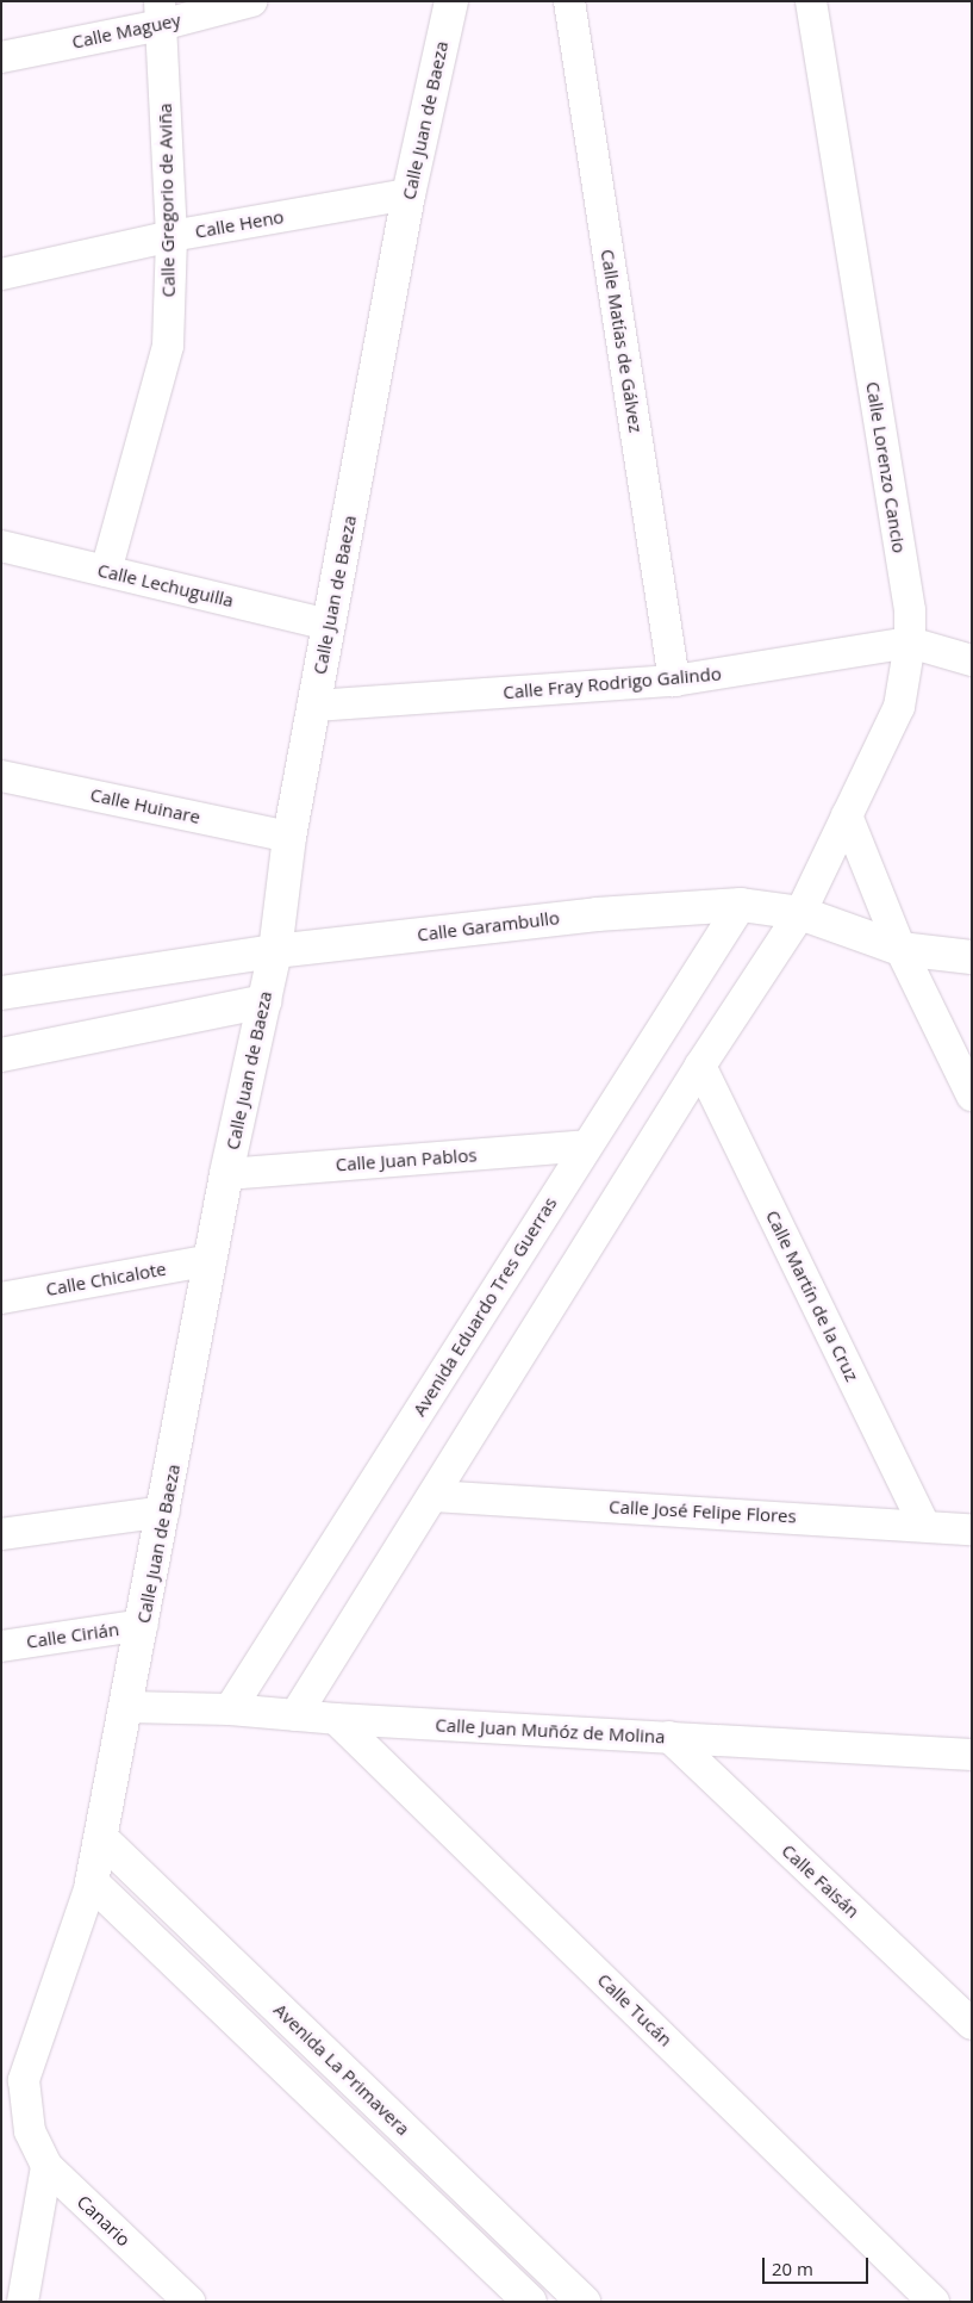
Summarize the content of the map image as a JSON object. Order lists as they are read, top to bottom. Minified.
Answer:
{"streets":{"street":["Calle Maguey","Calle Juan de Baeza","Calle Gregorio de Aviña","Calle Heno","Calle Matías de Gálvez","Calle Lorenzo Cancio","Calle Lechuguilla","Calle Fray Rodrigo Galindo","Calle Huinare","Calle Garambullo","Calle Juan Pablos","Calle Chicalote","Calle Martín de la Cruz","Avenida Eduardo Tres Guerras","Calle José Felipe Flores","Calle Cirián","Calle Juan Muñóz de Molina","Calle Faisán","Calle Tucán","Avenida La Primavera","Canario"]},"crossings":[["Calle Maguey","Calle Gregorio de Aviña"],["Calle Juan de Baeza","Calle Heno"],["Calle Juan de Baeza","Calle Lechuguilla"],["Calle Juan de Baeza","Calle Fray Rodrigo Galindo"],["Calle Juan de Baeza","Calle Huinare"],["Calle Juan de Baeza","Calle Garambullo"],["Calle Juan de Baeza","Calle Juan Pablos"],["Calle Juan de Baeza","Calle Chicalote"],["Calle Juan de Baeza","Calle Cirián"],["Calle Juan de Baeza","Calle Juan Muñóz de Molina"],["Calle Juan de Baeza","Avenida La Primavera"],["Calle Juan de Baeza","Canario"],["Calle Gregorio de Aviña","Calle Heno"],["Calle Gregorio de Aviña","Calle Lechuguilla"],["Calle Matías de Gálvez","Calle Fray Rodrigo Galindo"],["Calle Lorenzo Cancio","Calle Fray Rodrigo Galindo"],["Calle Lorenzo Cancio","Calle Garambullo"],["Calle Garambullo","Avenida Eduardo Tres Guerras"],["Calle Juan Pablos","Avenida Eduardo Tres Guerras"],["Calle Martín de la Cruz","Calle José Felipe Flores"],["Avenida Eduardo Tres Guerras","Calle Juan Muñóz de Molina"],["Calle Juan Muñóz de Molina","Calle Faisán"],["Calle Juan Muñóz de Molina","Calle Tucán"]],"scale_bar":"20 m"}
